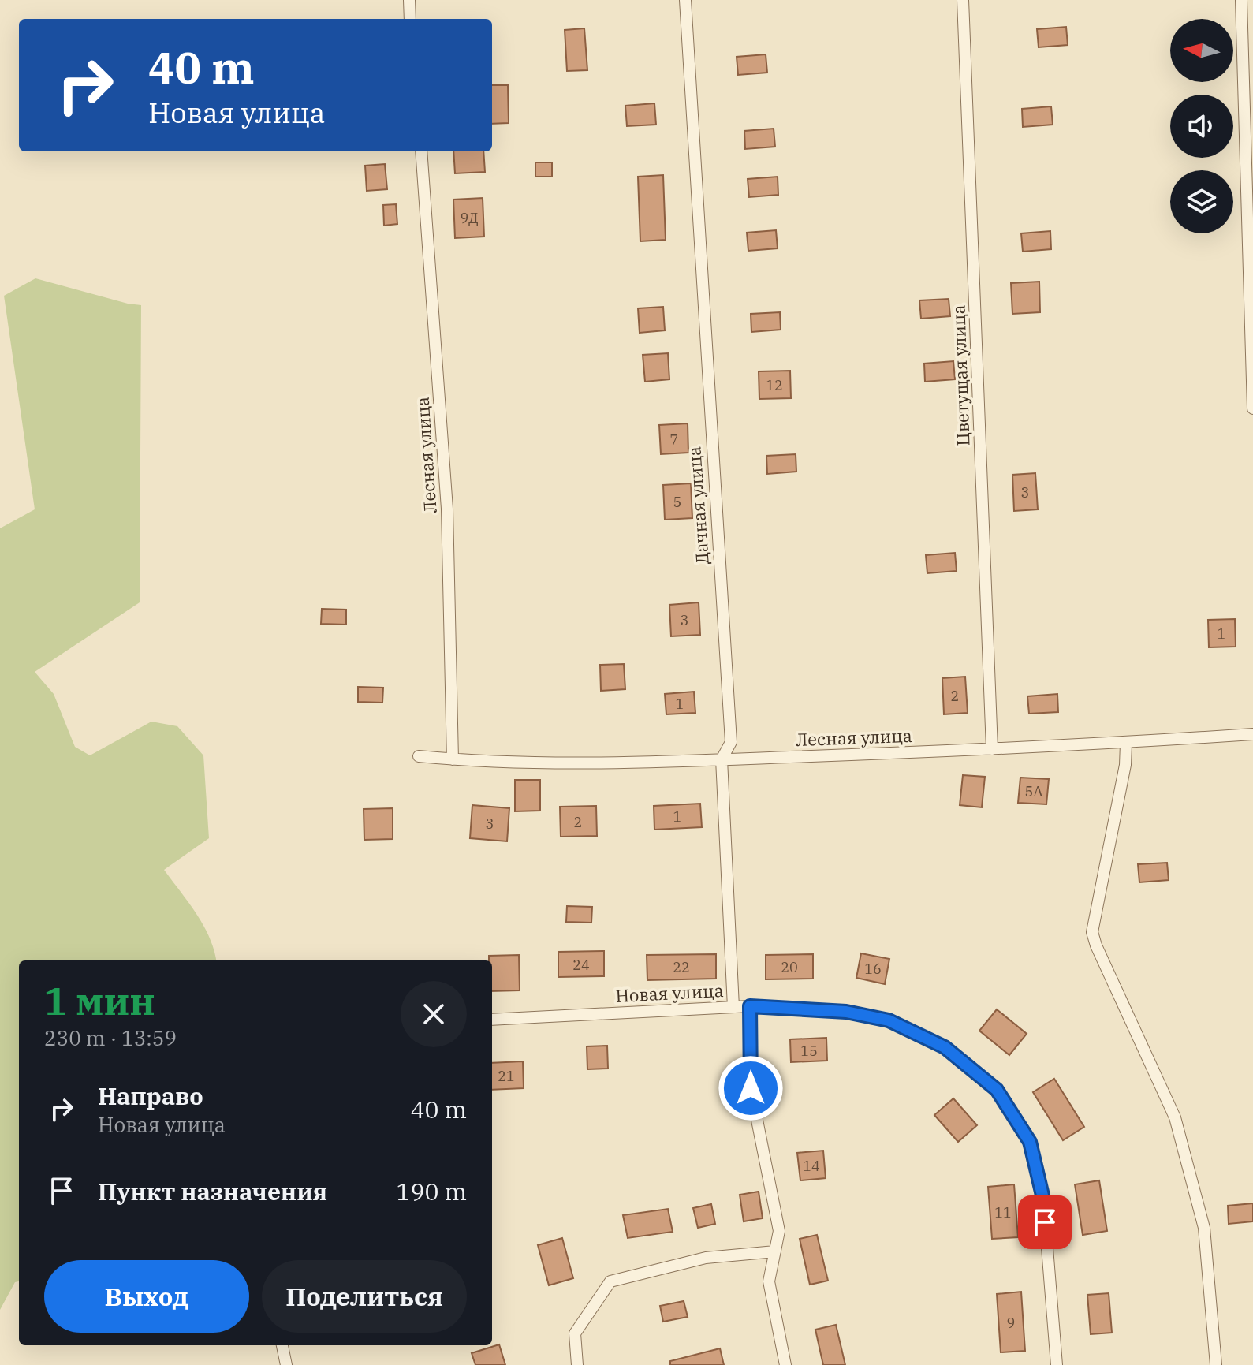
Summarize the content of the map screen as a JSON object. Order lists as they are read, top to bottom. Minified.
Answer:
{"streets":{"street":["Цветущая улица","Лесная улица","Дачная улица","Новая улица"]},"crossings":[["Цветущая улица","Лесная улица"],["Лесная улица","Дачная улица"],["Дачная улица","Новая улица"]],"house_numbers":["9Д","12","7","3","5","3","1","2","1","5А","1","2","3","24","22","20","16","15","21","14","11","9"],"north":"left","page":{"turn":["40 m","Новая улица"],"heading":["1 мин","230 m · 13:59"],"list":[{"name":"Направо","note":"Новая улица","value":"40 m"},{"name":"Пункт назначения","value":"190 m"}],"buttons":["Выход","Поделиться"]}}
